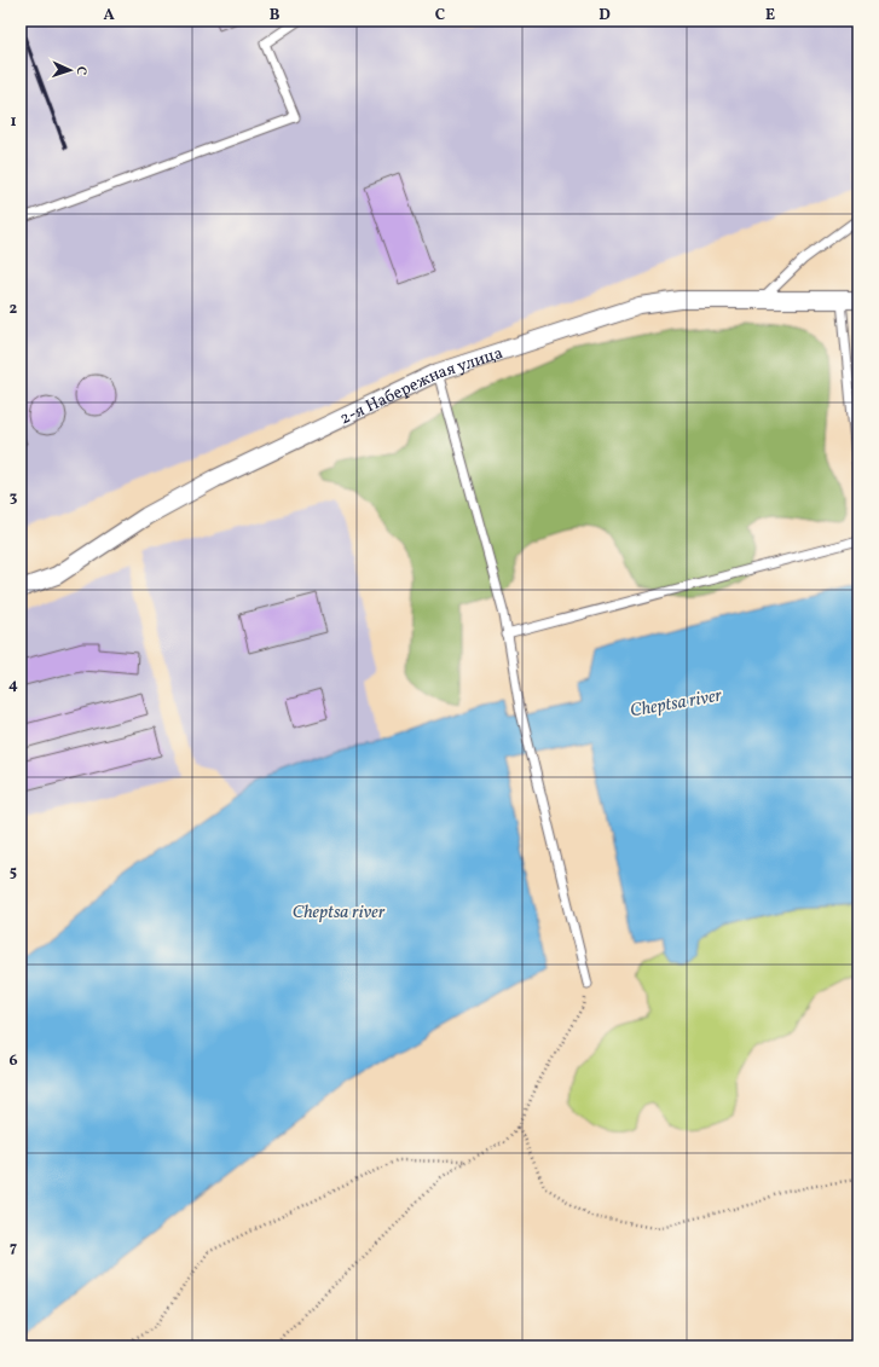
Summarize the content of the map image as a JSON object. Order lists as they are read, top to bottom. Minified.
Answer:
{"streets":{"street":["2-я Набережная улица"]},"water":["Cheptsa river"],"north":"right","grid":{"columns":["A","B","C","D","E"],"rows":["1","2","3","4","5","6","7"]}}
